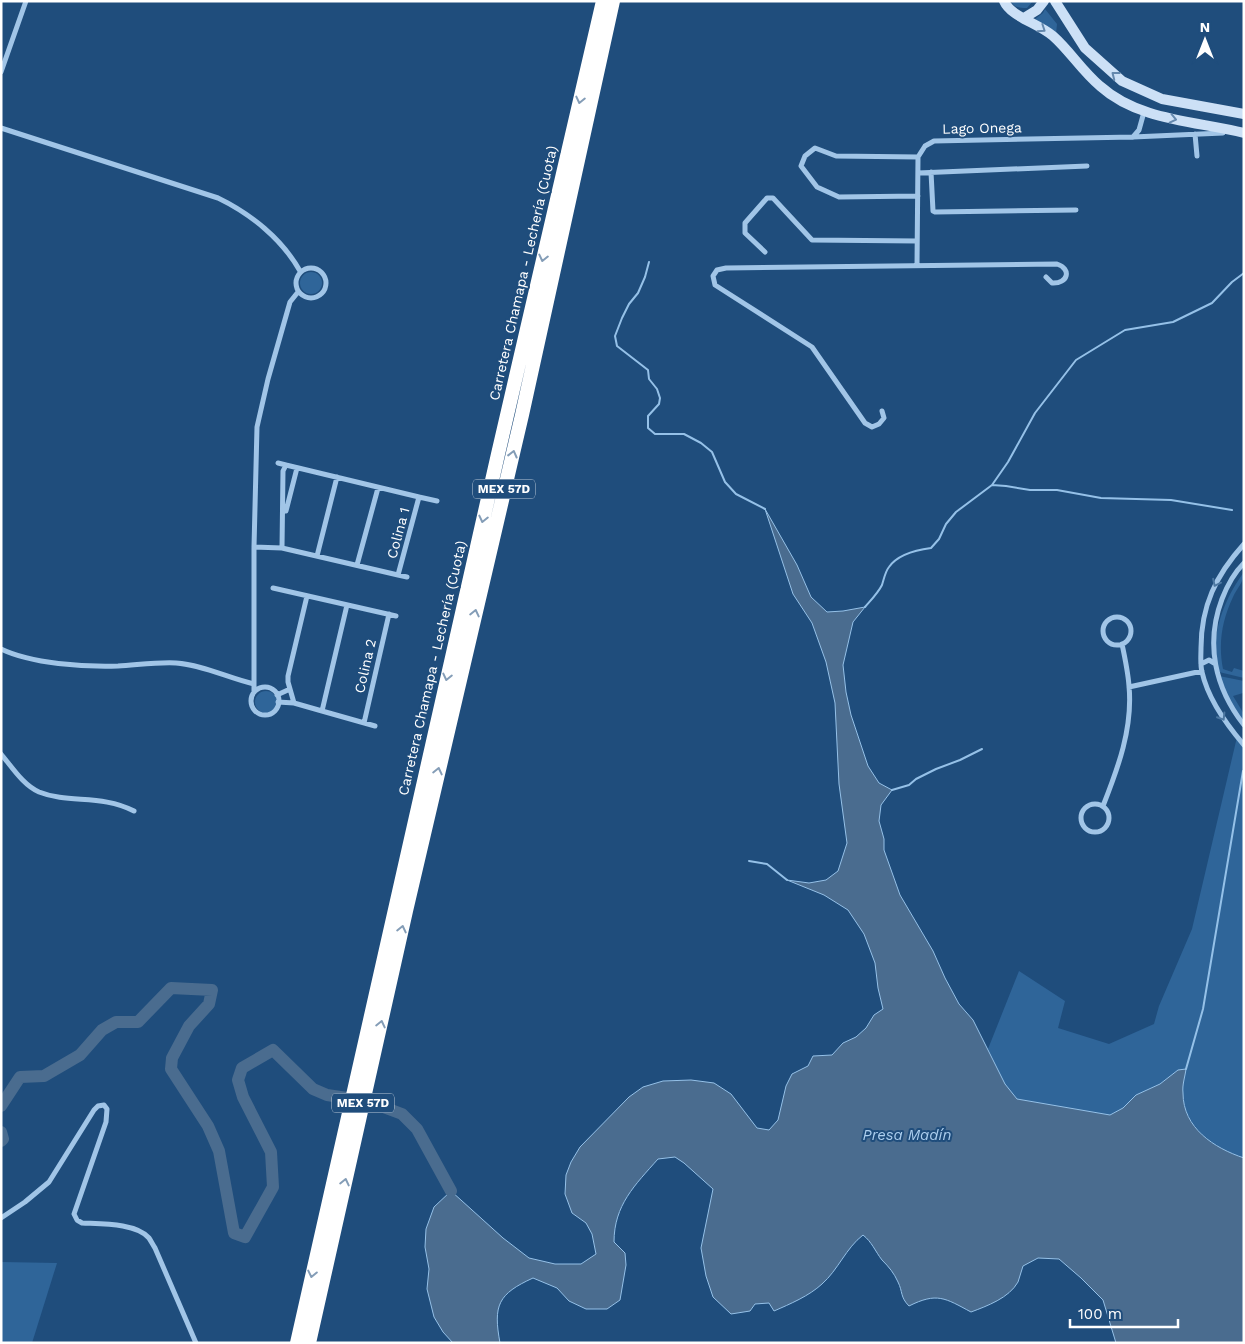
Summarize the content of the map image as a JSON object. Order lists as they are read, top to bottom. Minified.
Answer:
{"streets":{"highway":["Carretera Chamapa - Lechería (Cuota)","MEX 57D"],"street":["Lago Onega","Colina 1","Colina 2"]},"water":["Presa Madín"],"scale_bar":"100 m","north":"top"}
